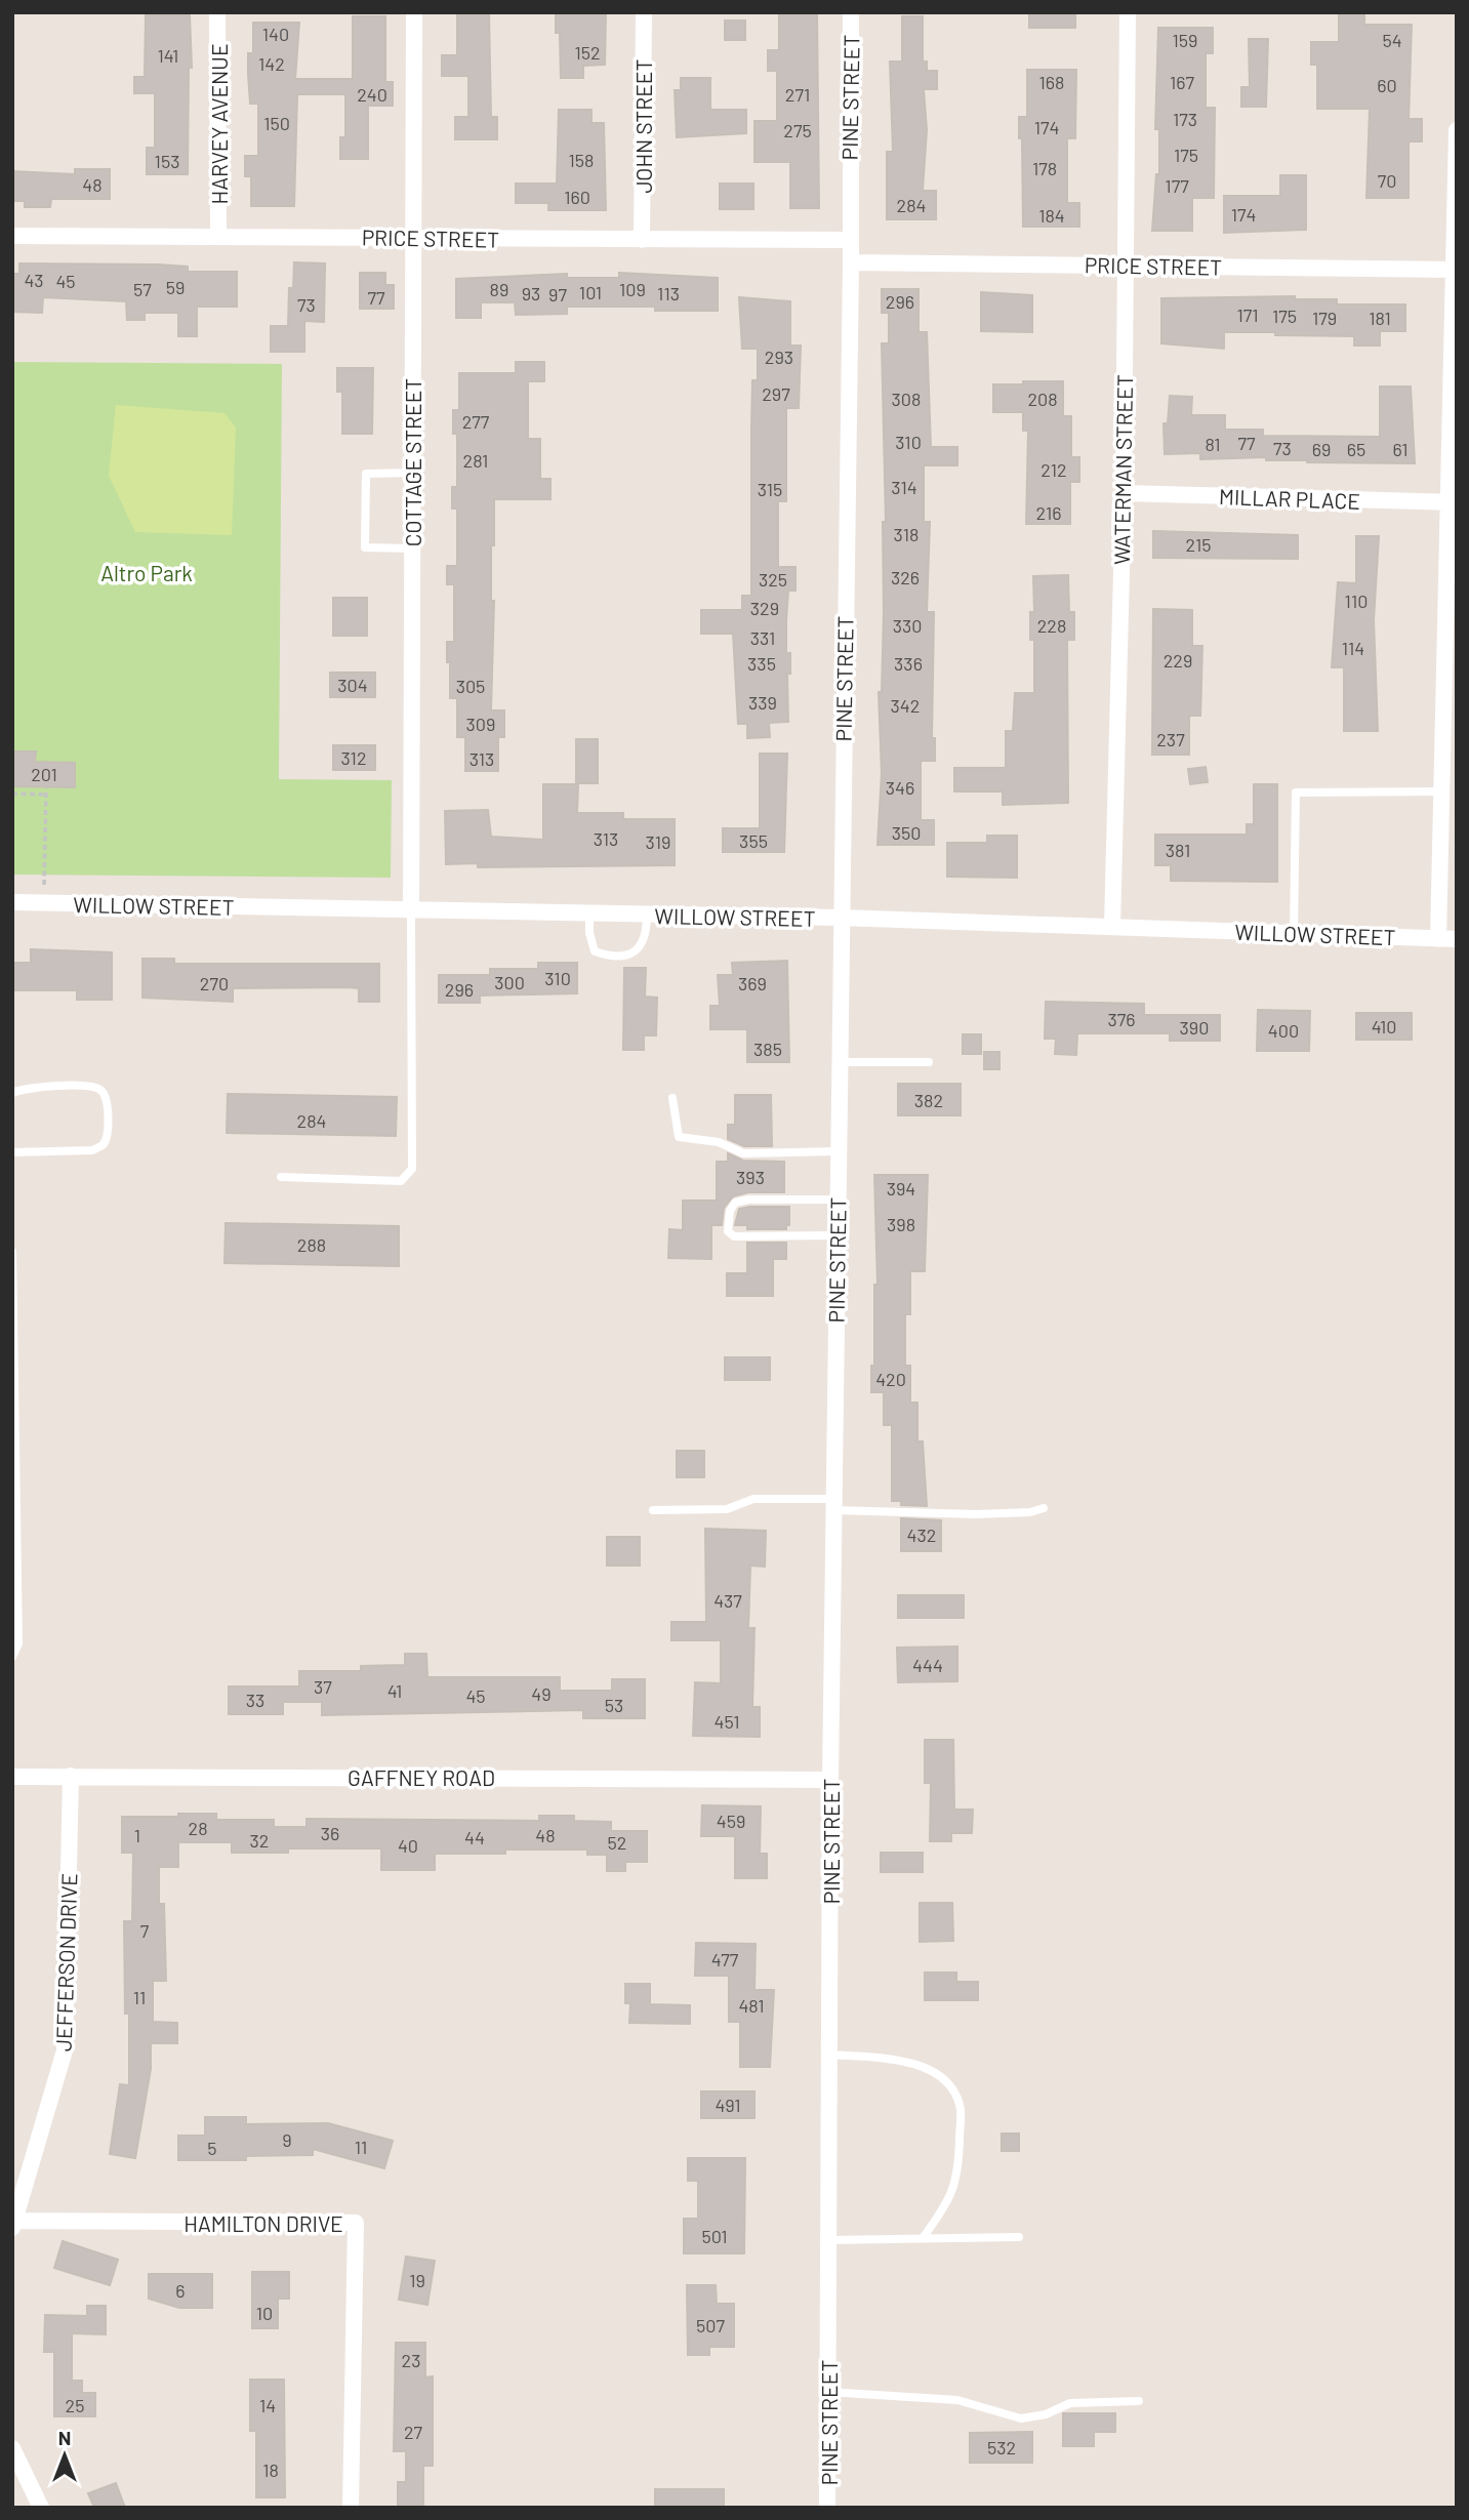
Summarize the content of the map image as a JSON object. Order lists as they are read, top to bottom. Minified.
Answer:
{"streets":{"street":["PINE STREET","HARVEY AVENUE","JOHN STREET","PRICE STREET","COTTAGE STREET","WATERMAN STREET","MILLAR PLACE","WILLOW STREET","GAFFNEY ROAD","JEFFERSON DRIVE","HAMILTON DRIVE"]},"crossings":[["PINE STREET","PRICE STREET"],["PINE STREET","WILLOW STREET"],["PINE STREET","GAFFNEY ROAD"],["HARVEY AVENUE","PRICE STREET"],["JOHN STREET","PRICE STREET"],["PRICE STREET","COTTAGE STREET"],["PRICE STREET","WATERMAN STREET"],["COTTAGE STREET","WILLOW STREET"],["WATERMAN STREET","MILLAR PLACE"],["WATERMAN STREET","WILLOW STREET"],["GAFFNEY ROAD","JEFFERSON DRIVE"],["JEFFERSON DRIVE","HAMILTON DRIVE"]],"parks":["Altro Park"],"house_numbers":["140","159","54","152","141","142","168","167","60","240","271","173","150","174","275","175","158","153","178","70","48","177","160","284","174","184","43","45","59","57","89","109","101","93","113","97","77","296","73","171","175","179","181","293","297","308","208","277","310","77","81","73","69","65","61","281","212","314","315","216","318","215","326","325","110","329","330","228","331","114","229","335","336","304","305","339","342","309","237","312","313","201","346","350","313","355","319","381","310","300","270","369","296","376","410","390","400","385","382","284","393","394","398","288","420","432","437","444","37","41","49","45","33","53","451","459","28","36","1","48","44","32","52","40","7","477","11","481","491","9","11","5","501","19","6","10","507","23","25","14","27","532","18"],"north":"top"}
